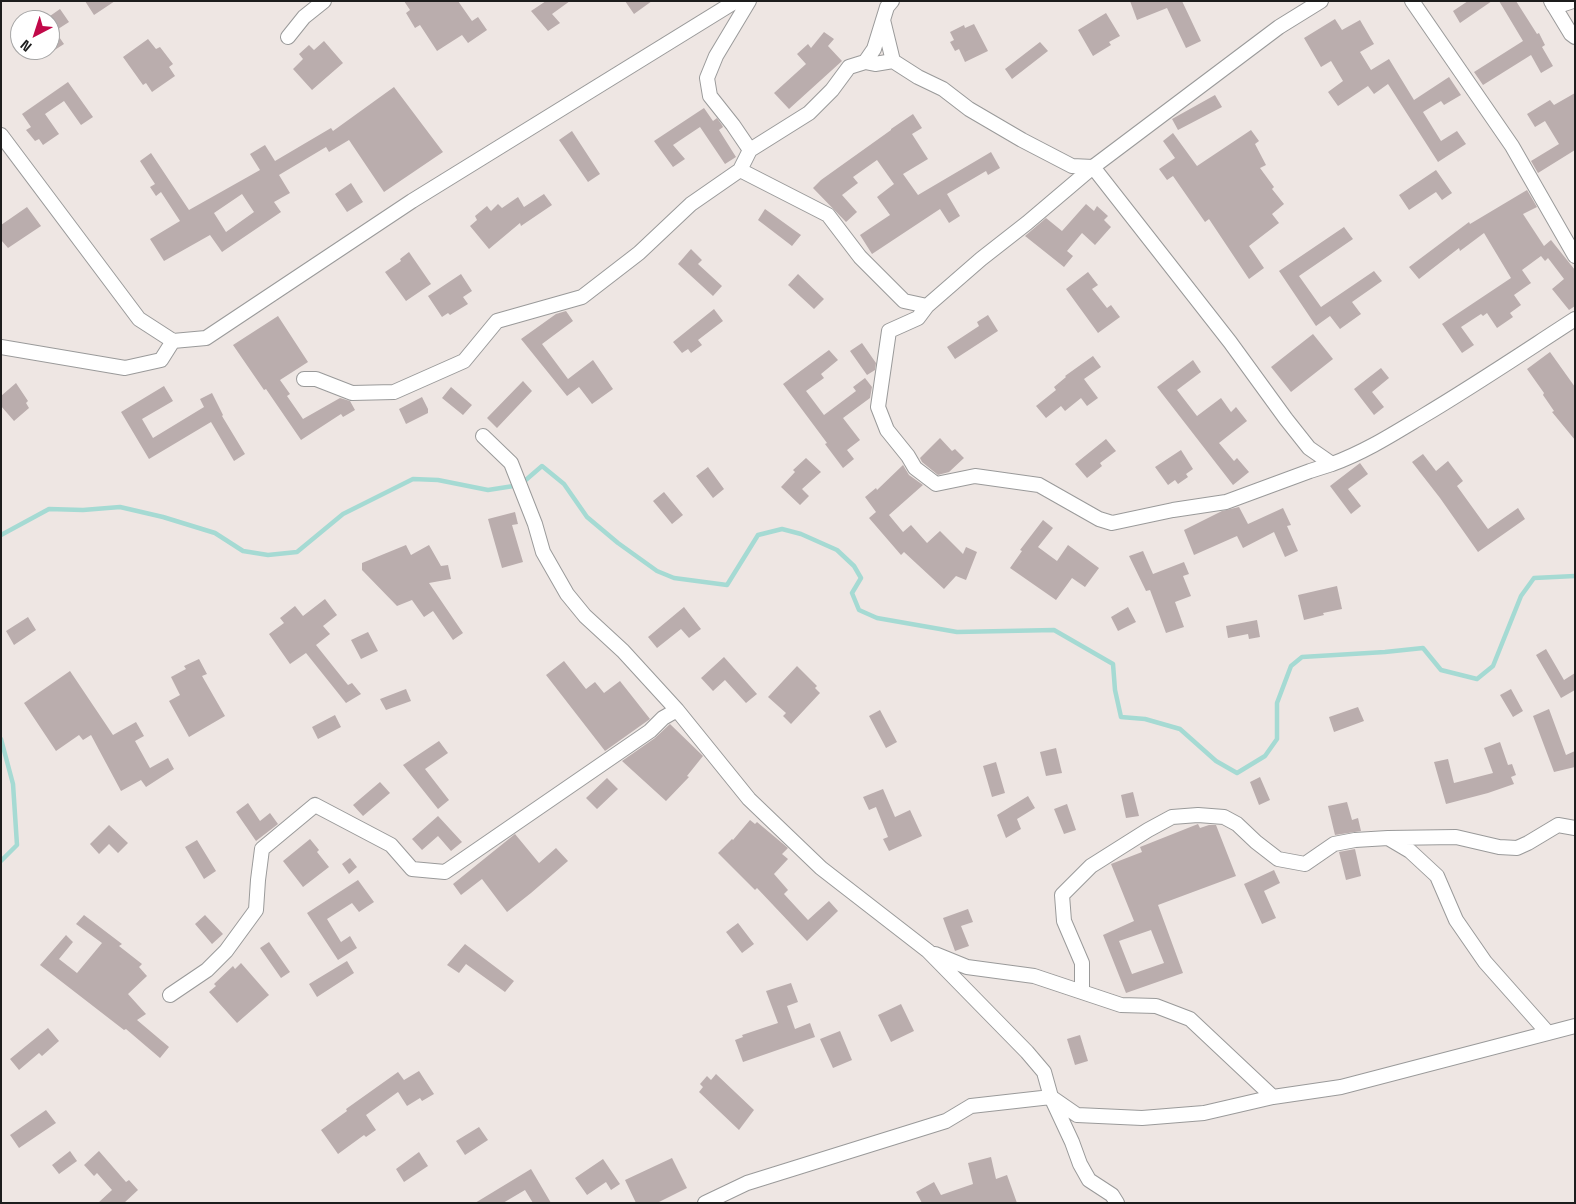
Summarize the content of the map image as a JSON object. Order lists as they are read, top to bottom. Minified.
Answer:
{"north":"bottom left"}
